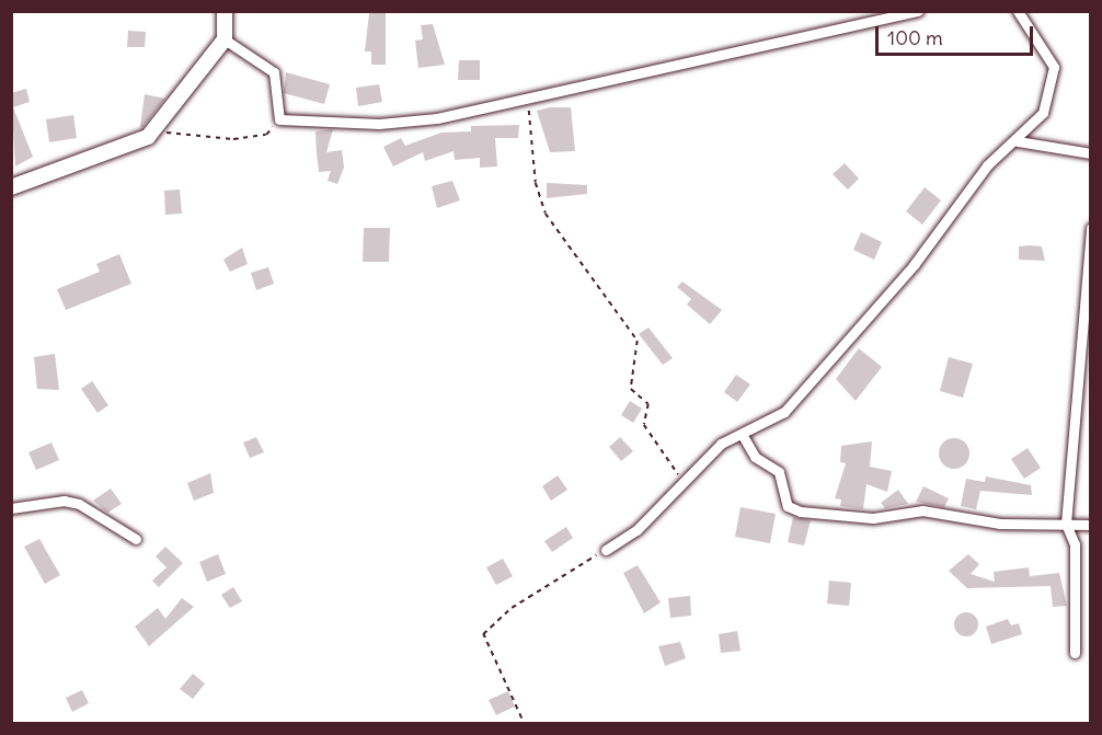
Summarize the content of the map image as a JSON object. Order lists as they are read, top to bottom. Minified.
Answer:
{"scale_bar":"100 m"}
